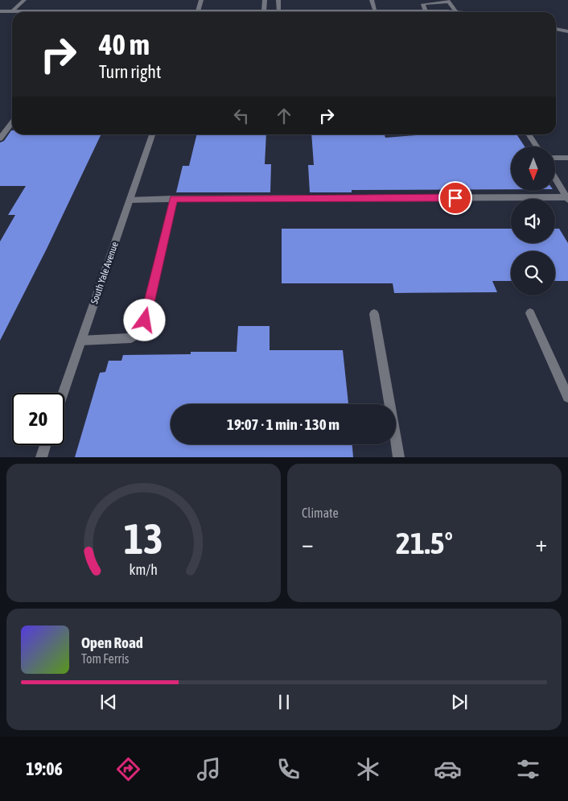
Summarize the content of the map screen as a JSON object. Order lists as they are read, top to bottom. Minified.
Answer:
{"streets":{"street":["South Yale Avenue"]},"north":"bottom","page":{"turn":["40 m","Turn right"],"limit":"20","trip":"19:07 · 1 min · 130 m","tile":"Climate","heat":["−","21.5°","+"],"song":["Open Road","Tom Ferris"],"tabs":"19:06","gauge":["13","km/h"]}}
